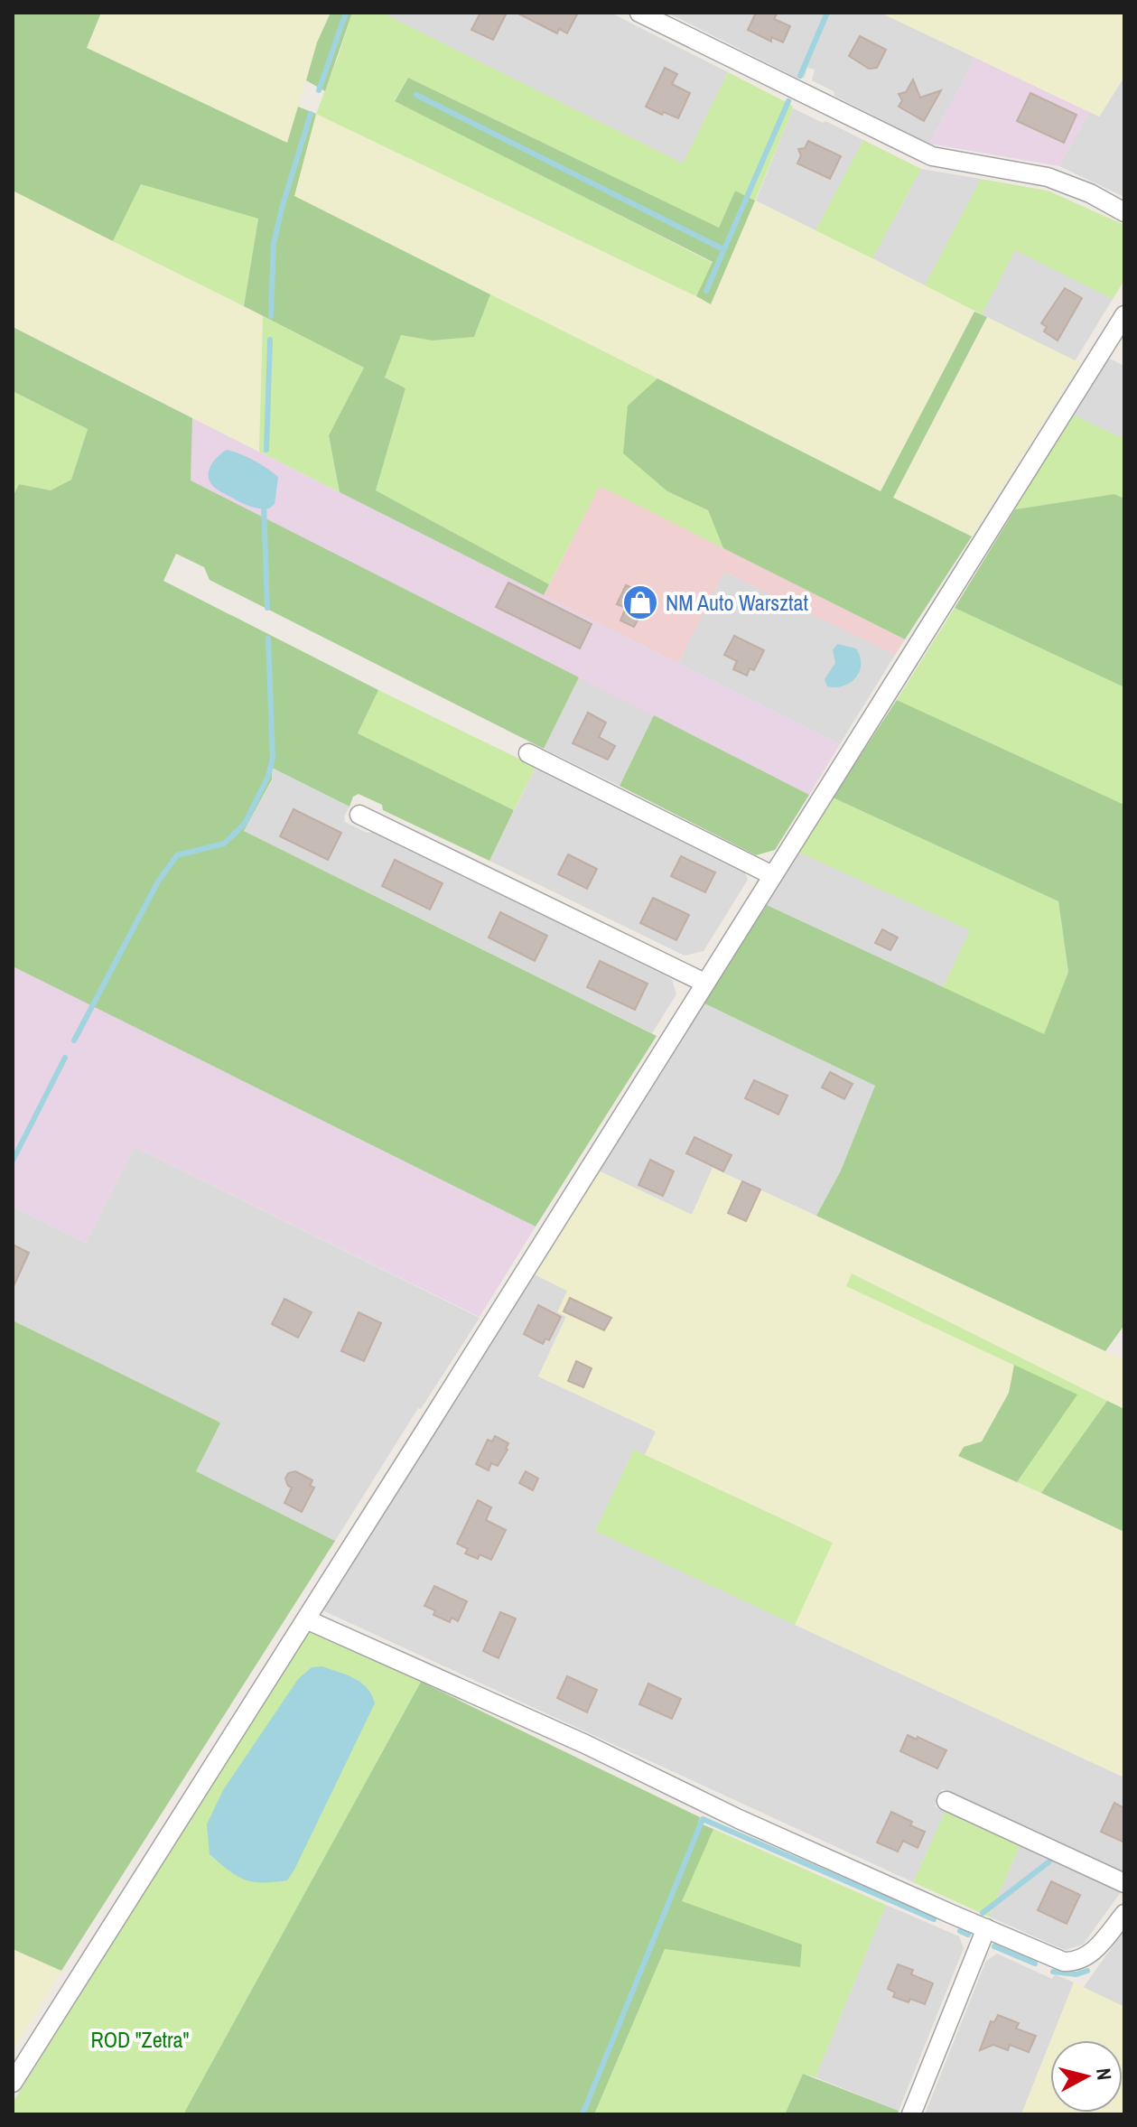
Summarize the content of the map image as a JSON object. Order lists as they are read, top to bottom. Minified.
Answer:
{"parks":["ROD \"Zetra\""],"places":{"shop":["NM Auto Warsztat"]},"north":"right"}
